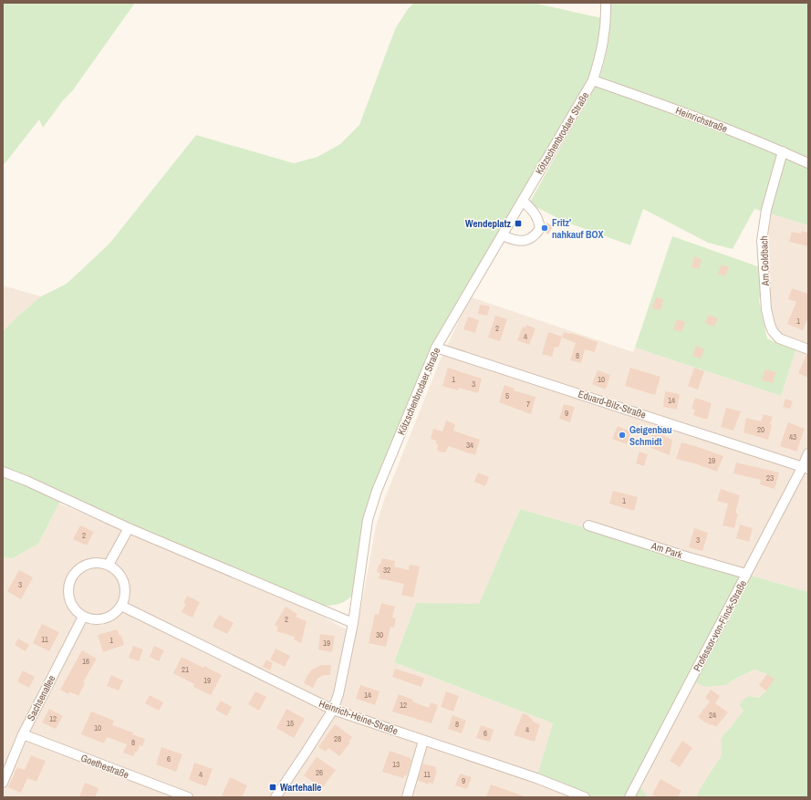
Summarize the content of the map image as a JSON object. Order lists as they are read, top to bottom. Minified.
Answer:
{"streets":{"street":["Heinrichstraße","Kötzschenbrodaer Straße","Am Goldbach","Eduard-Bilz-Straße","Am Park","Professor-von-Finck-Straße","Sachsenallee","Heinrich-Heine-Straße","Goethestraße"]},"crossings":[["Heinrichstraße","Kötzschenbrodaer Straße"],["Heinrichstraße","Am Goldbach"],["Kötzschenbrodaer Straße","Eduard-Bilz-Straße"],["Kötzschenbrodaer Straße","Heinrich-Heine-Straße"],["Eduard-Bilz-Straße","Professor-von-Finck-Straße"],["Am Park","Professor-von-Finck-Straße"],["Sachsenallee","Heinrich-Heine-Straße"],["Sachsenallee","Goethestraße"]],"places":{"transit":["Wendeplatz","Wartehalle"],"other":["Fritz' nahkauf BOX","Geigenbau Schmidt"]},"house_numbers":["1","2","4","8","1","10","3","5","14","7","9","20","43","34","19","23","1","2","3","32","3","2","30","11","1","19","16","21","19","14","12","24","12","15","8","10","4","6","28","8","6","13","26","4","11","9"]}
